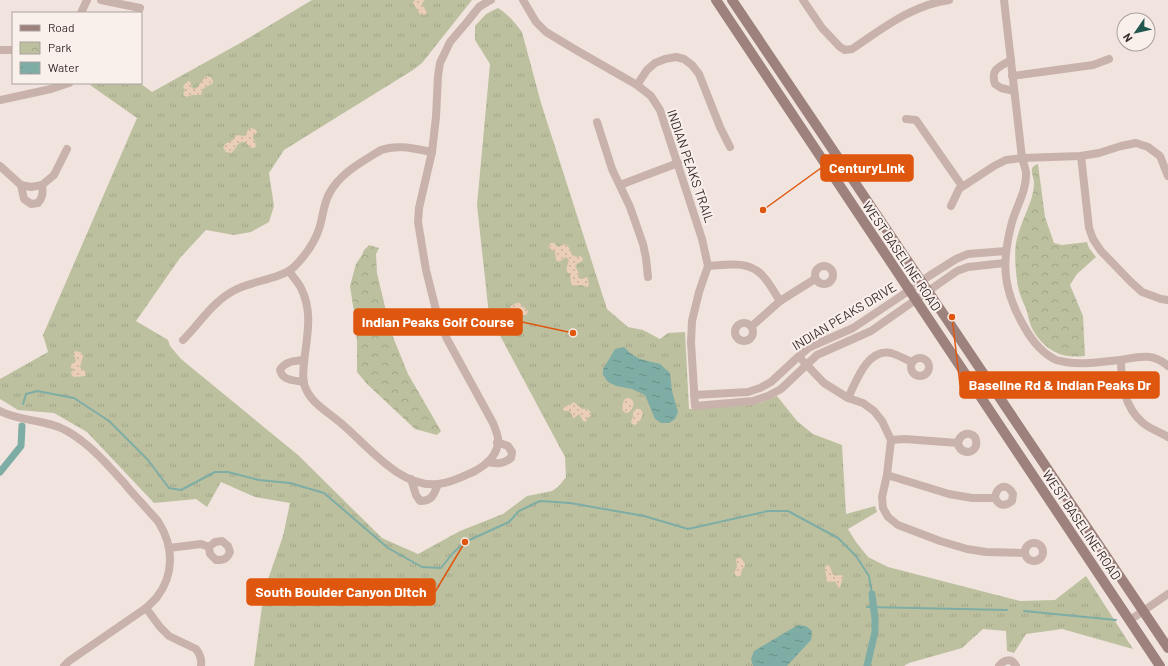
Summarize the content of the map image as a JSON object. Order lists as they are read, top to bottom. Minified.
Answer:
{"streets":{"main road":["WEST BASELINE ROAD"],"street":["INDIAN PEAKS TRAIL","INDIAN PEAKS DRIVE"]},"crossings":[["WEST BASELINE ROAD","INDIAN PEAKS DRIVE"]],"places":["CenturyLink","Baseline Rd & Indian Peaks Dr","Indian Peaks Golf Course","South Boulder Canyon Ditch"],"legend":["Road","Park","Water"],"north":"bottom left"}
